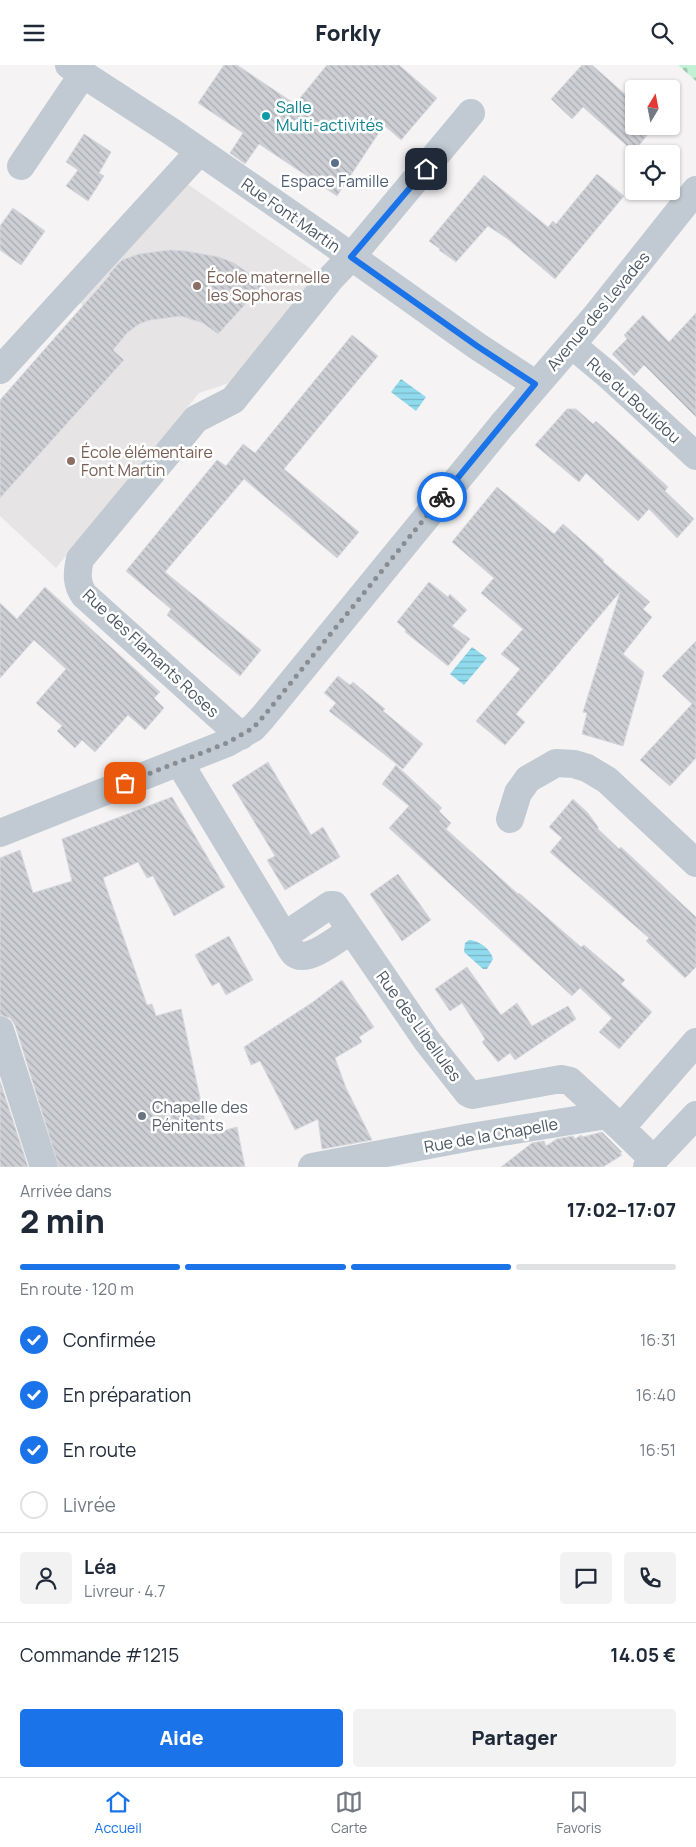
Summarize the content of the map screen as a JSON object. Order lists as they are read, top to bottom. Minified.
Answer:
{"streets":{"street":["Rue Font Martin","Avenue des Levades","Rue du Boulidou","Rue des Flamants Roses","Rue des Libellules","Rue de la Chapelle"]},"crossings":[["Rue Font Martin","Avenue des Levades"],["Rue Font Martin","Rue des Flamants Roses"],["Avenue des Levades","Rue du Boulidou"],["Avenue des Levades","Rue des Flamants Roses"],["Avenue des Levades","Rue des Libellules"],["Rue des Libellules","Rue de la Chapelle"]],"places":["Salle Multi-activités","Espace Famille","École maternelle les Sophoras","École élémentaire Font Martin","Chapelle des Pénitents"],"north":"top","page":{"header":"Forkly","heading":["2 min","Arrivée dans","17:02–17:07"],"panel":["Léa","Livreur · 4.7","Commande #1215","14.05 €"],"bar":"En route · 120 m","list":[["Confirmée","16:31"],["En préparation","16:40"],["En route","16:51"],"Livrée"],"buttons":["Aide","Partager"],"tabs":["Accueil","Carte","Favoris"]}}
